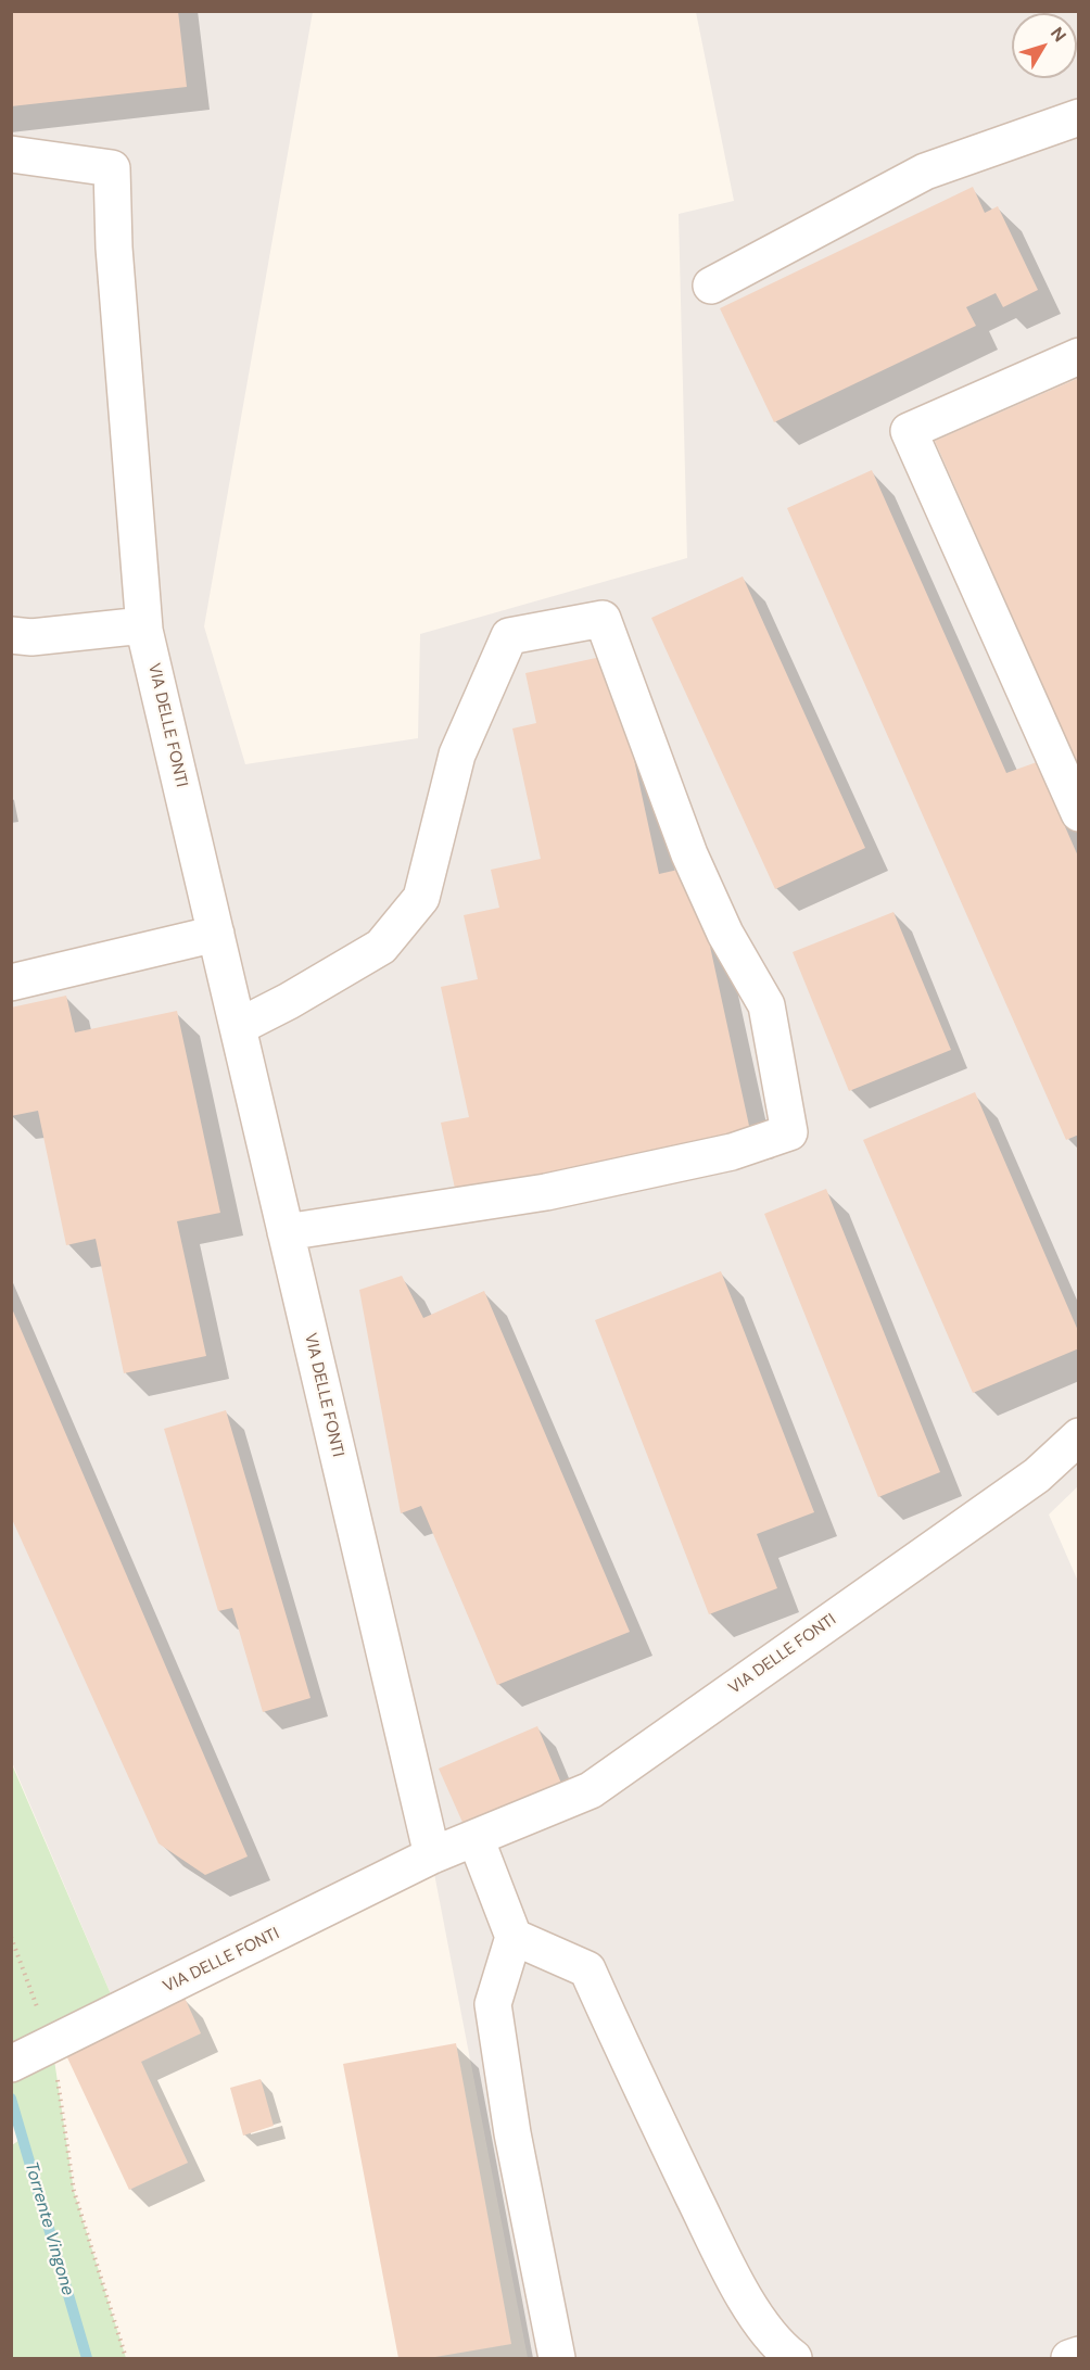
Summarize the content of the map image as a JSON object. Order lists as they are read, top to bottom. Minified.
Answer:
{"streets":{"street":["VIA DELLE FONTI"]},"water":["Torrente Vingone"],"north":"top right"}
